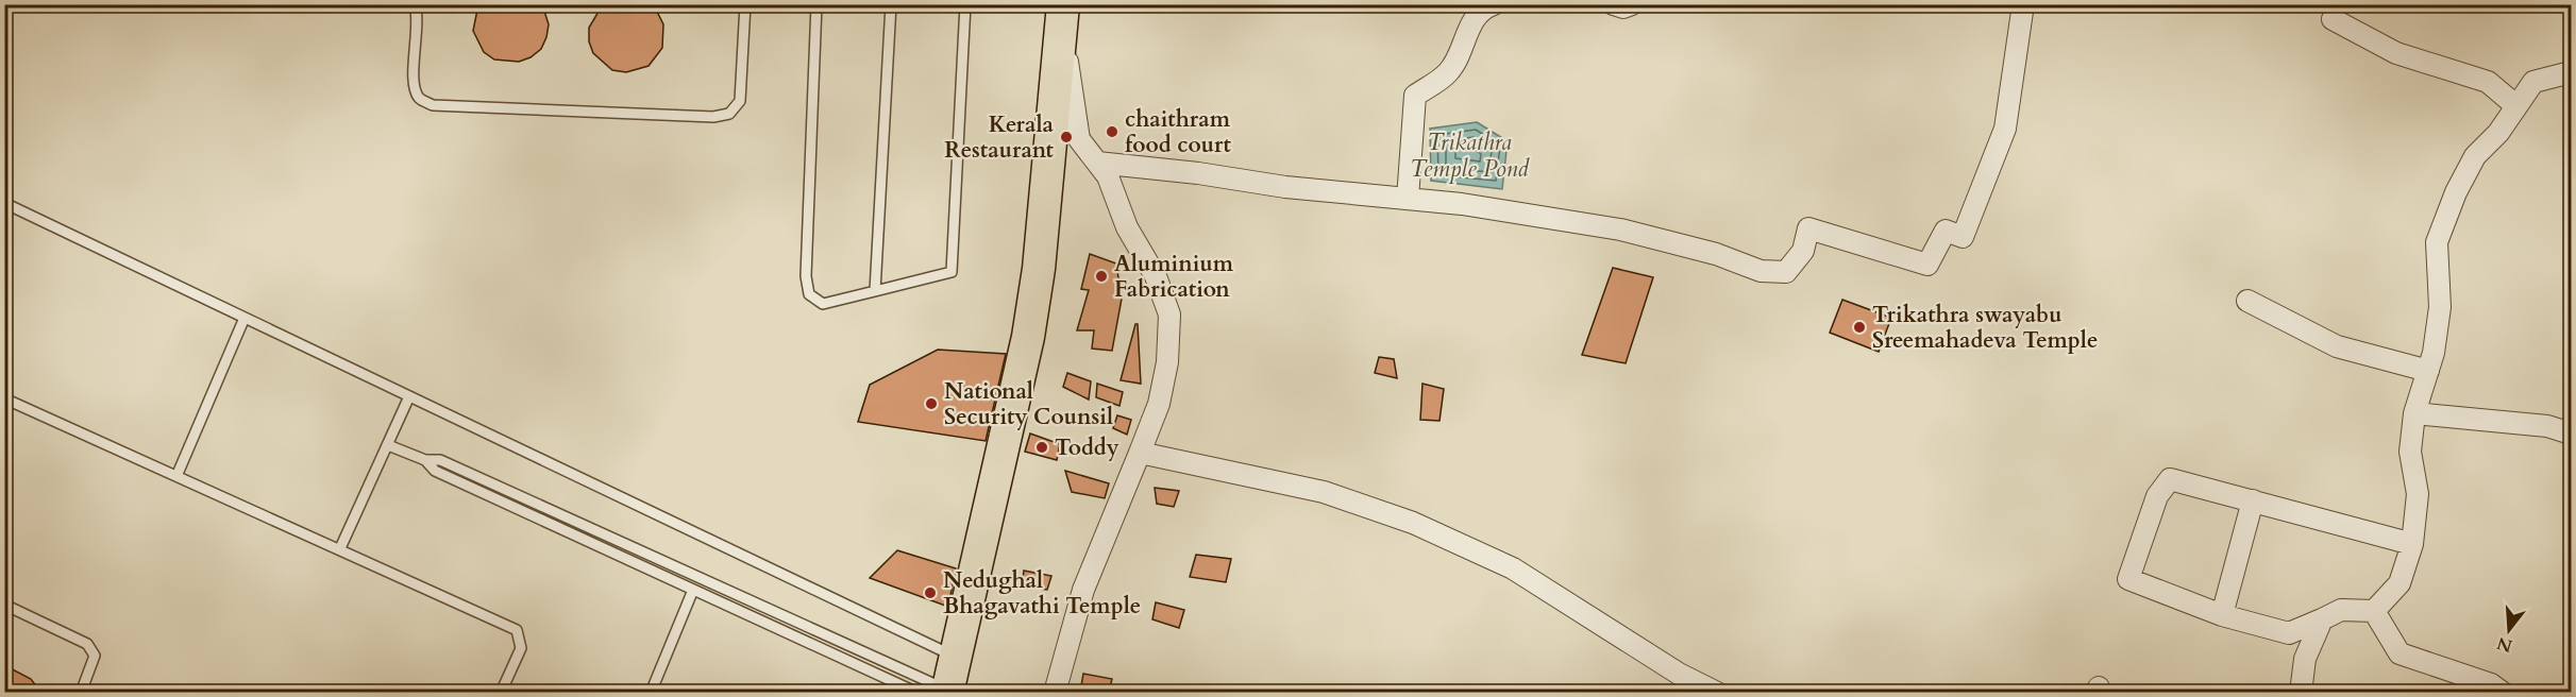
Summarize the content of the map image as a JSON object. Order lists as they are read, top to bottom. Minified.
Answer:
{"water":["Trikathra Temple Pond"],"places":["chaithram food court","Kerala Restaurant","Aluminium Fabrication","Trikathra swayabu Sreemahadeva Temple","National Security Counsil","Toddy","Nedughal Bhagavathi Temple"],"north":"bottom"}
